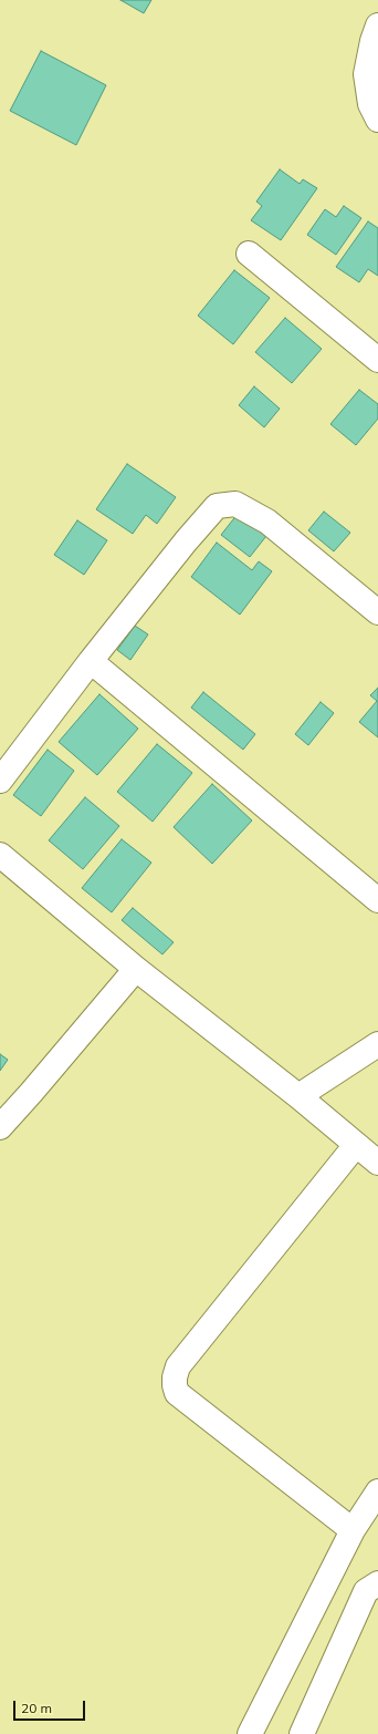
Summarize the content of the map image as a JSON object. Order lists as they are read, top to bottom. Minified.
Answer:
{"scale_bar":"20 m"}
